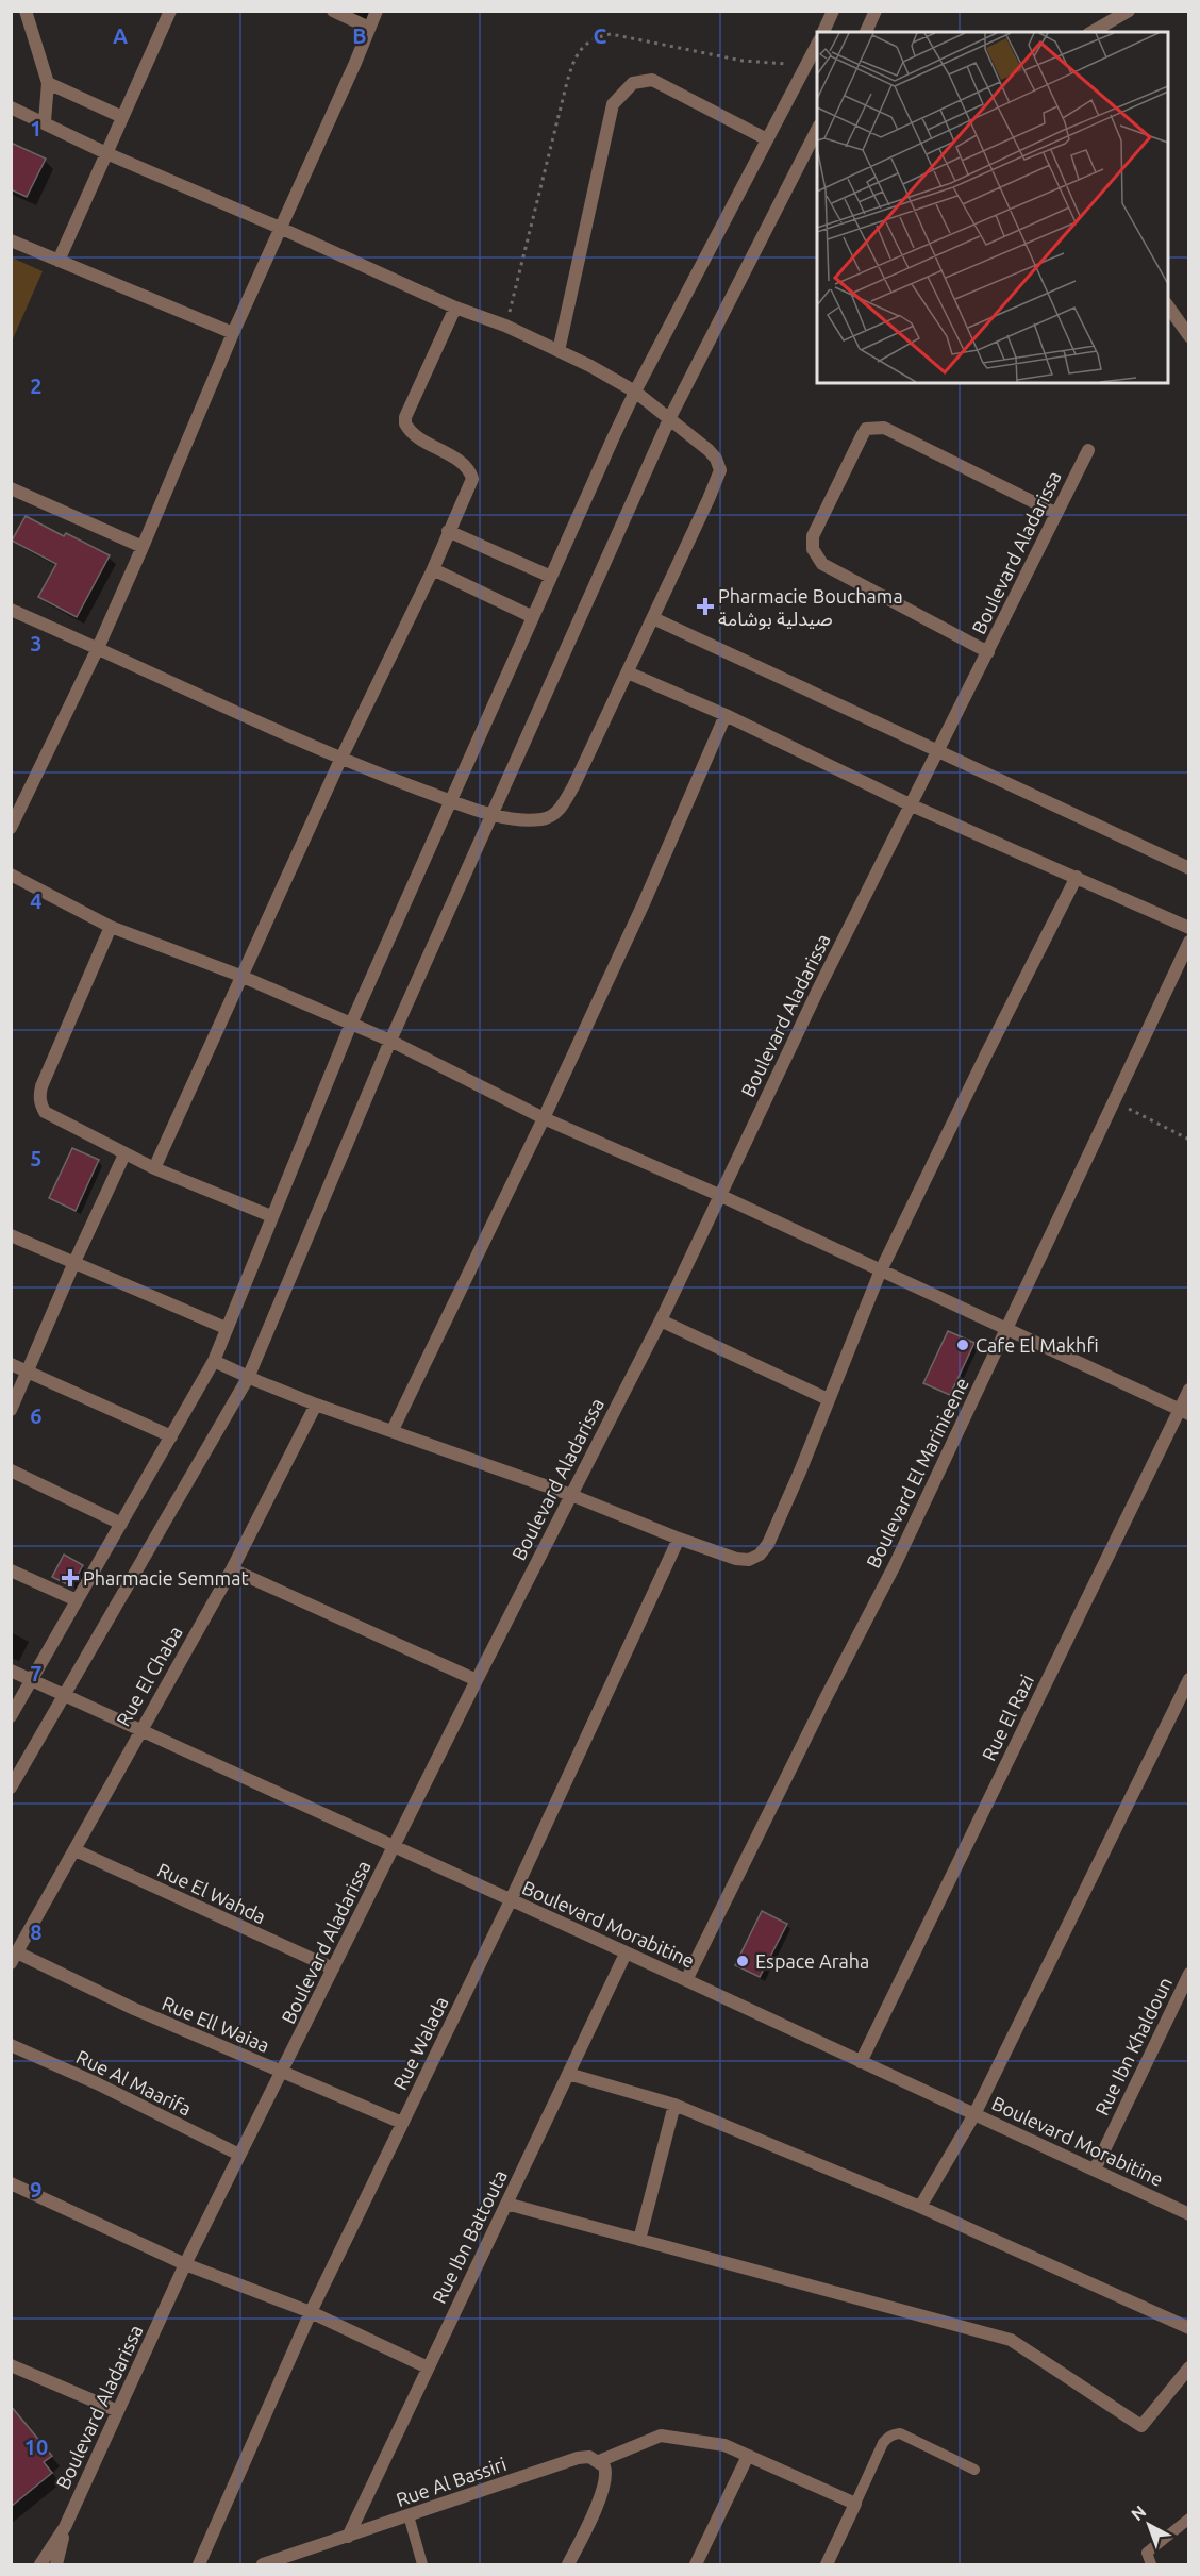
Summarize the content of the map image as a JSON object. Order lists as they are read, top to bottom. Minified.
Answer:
{"streets":{"street":["Boulevard Aladarissa","Boulevard El Marinieene","Rue El Chaba","Rue El Razi","Rue El Wahda","Boulevard Morabitine","Rue Ell Waiaa","Rue Walada","Rue Ibn Khaldoun","Rue Al Maarifa","Rue Ibn Battouta","Rue Al Bassiri"]},"crossings":[["Boulevard Aladarissa","Rue El Wahda"],["Boulevard Aladarissa","Boulevard Morabitine"],["Boulevard Aladarissa","Rue Ell Waiaa"],["Boulevard Aladarissa","Rue Al Maarifa"],["Boulevard El Marinieene","Boulevard Morabitine"],["Rue El Chaba","Rue El Wahda"],["Rue El Chaba","Boulevard Morabitine"],["Rue El Chaba","Rue Ell Waiaa"],["Rue El Razi","Boulevard Morabitine"],["Boulevard Morabitine","Rue Walada"],["Boulevard Morabitine","Rue Ibn Khaldoun"],["Boulevard Morabitine","Rue Ibn Battouta"],["Rue Ell Waiaa","Rue Walada"],["Rue Ibn Battouta","Rue Al Bassiri"]],"places":{"health":["Pharmacie Bouchama صيدلية بوشامة","Pharmacie Semmat"],"other":["Cafe El Makhfi","Espace Araha"]},"north":"top left","grid":{"columns":["A","B","C"],"rows":["1","2","3","4","5","6","7","8","9","10"]}}
